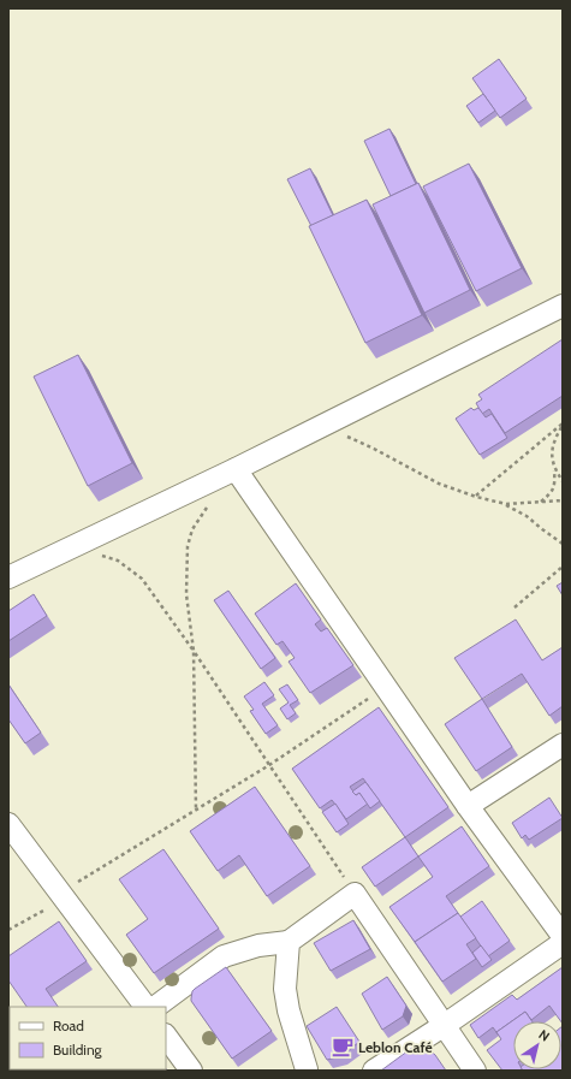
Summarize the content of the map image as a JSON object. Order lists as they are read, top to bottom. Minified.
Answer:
{"places":{"cafe":["Leblon Café"]},"legend":["Road","Building"],"north":"top right"}
